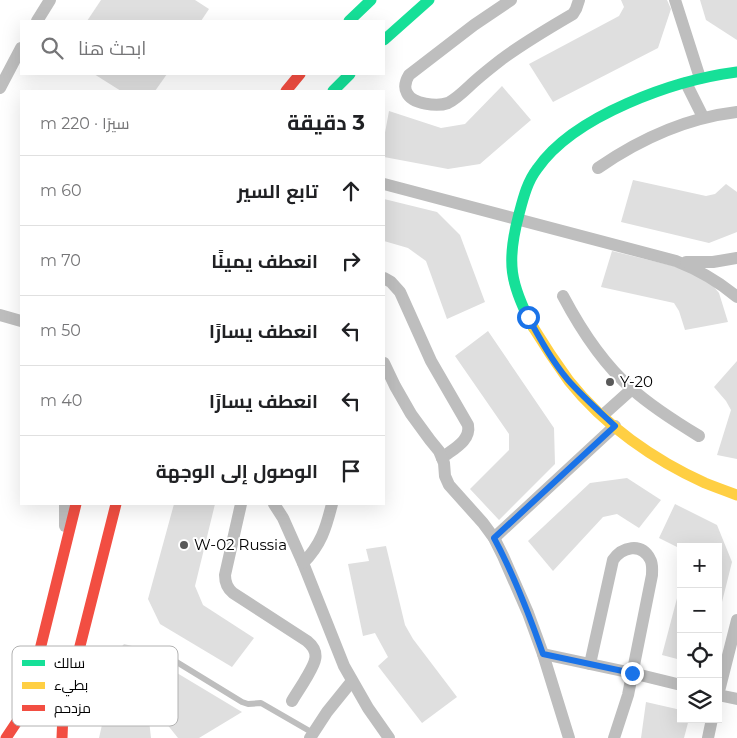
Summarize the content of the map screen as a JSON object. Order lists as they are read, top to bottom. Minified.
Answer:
{"places":["Y-20","W-02 Russia"],"legend":["سالك","بطيء","مزدحم"],"page":{"search":"ابحث هنا","heading":["3 دقيقة","سيرًا · 220 m"],"list":[["تابع السير","60 m"],["انعطف يمينًا","70 m"],["انعطف يسارًا","50 m"],["انعطف يسارًا","40 m"],"الوصول إلى الوجهة"],"map_buttons":["+","−"]}}
